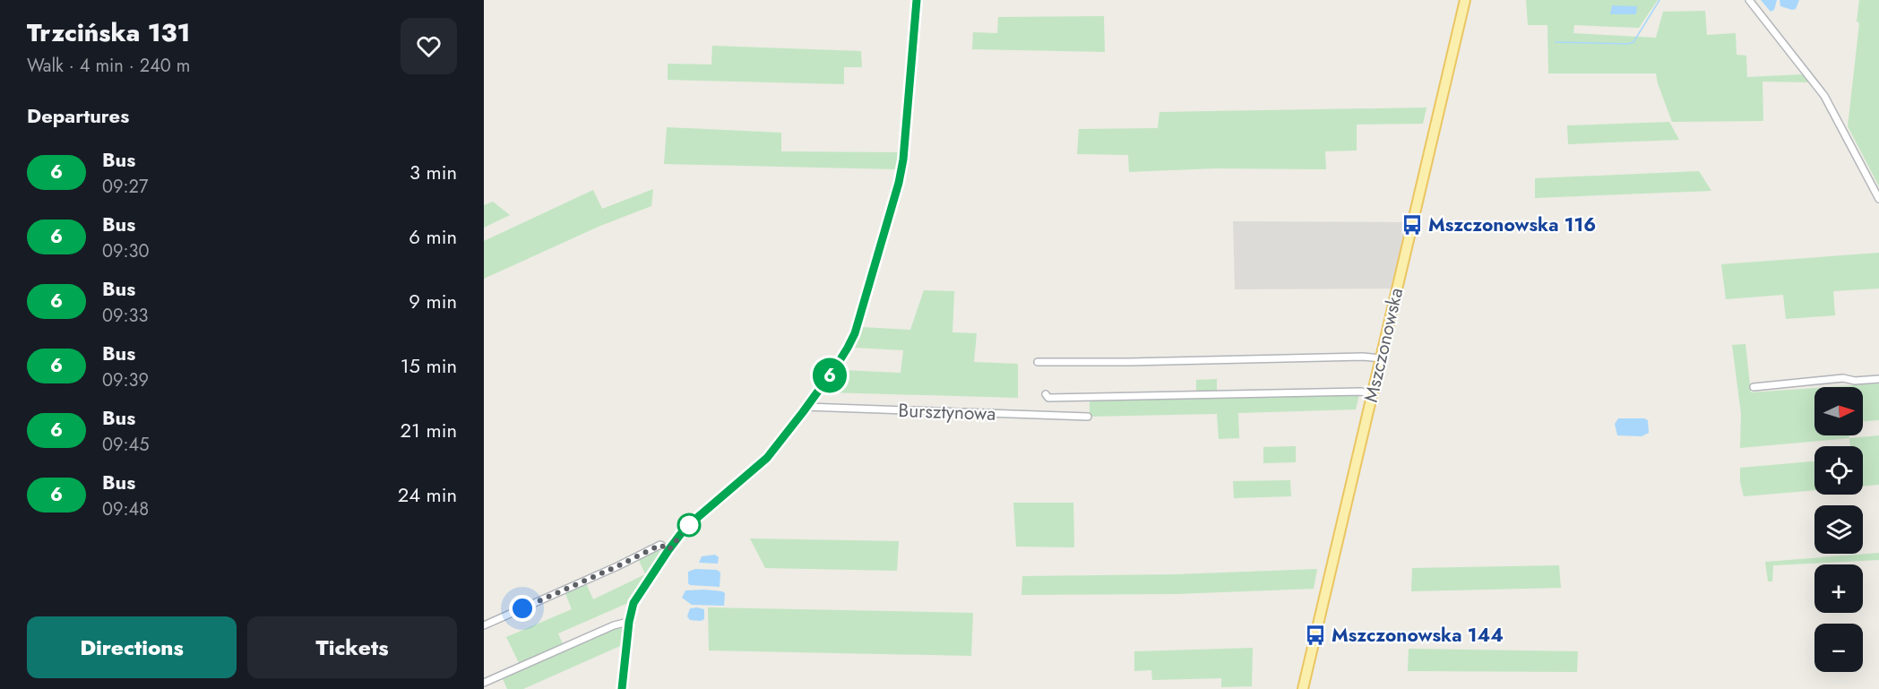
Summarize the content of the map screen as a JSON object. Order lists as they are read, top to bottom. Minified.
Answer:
{"streets":{"main road":["Mszczonowska"],"street":["Bursztynowa"]},"places":{"bus stop":["Mszczonowska 116","Mszczonowska 144"]},"lines":["bus line 6"],"north":"right","page":{"heading":[["Trzcińska 131","Walk · 4 min · 240 m"],"Departures"],"on_map":"6","list":[{"mark":"6","name":"Bus","note":"09:27","value":"3 min"},{"mark":"6","name":"Bus","note":"09:30","value":"6 min"},{"mark":"6","name":"Bus","note":"09:33","value":"9 min"},{"mark":"6","name":"Bus","note":"09:39","value":"15 min"},{"mark":"6","name":"Bus","note":"09:45","value":"21 min"},{"mark":"6","name":"Bus","note":"09:48","value":"24 min"}],"map_buttons":["+","−"],"buttons":["Directions","Tickets"]}}
